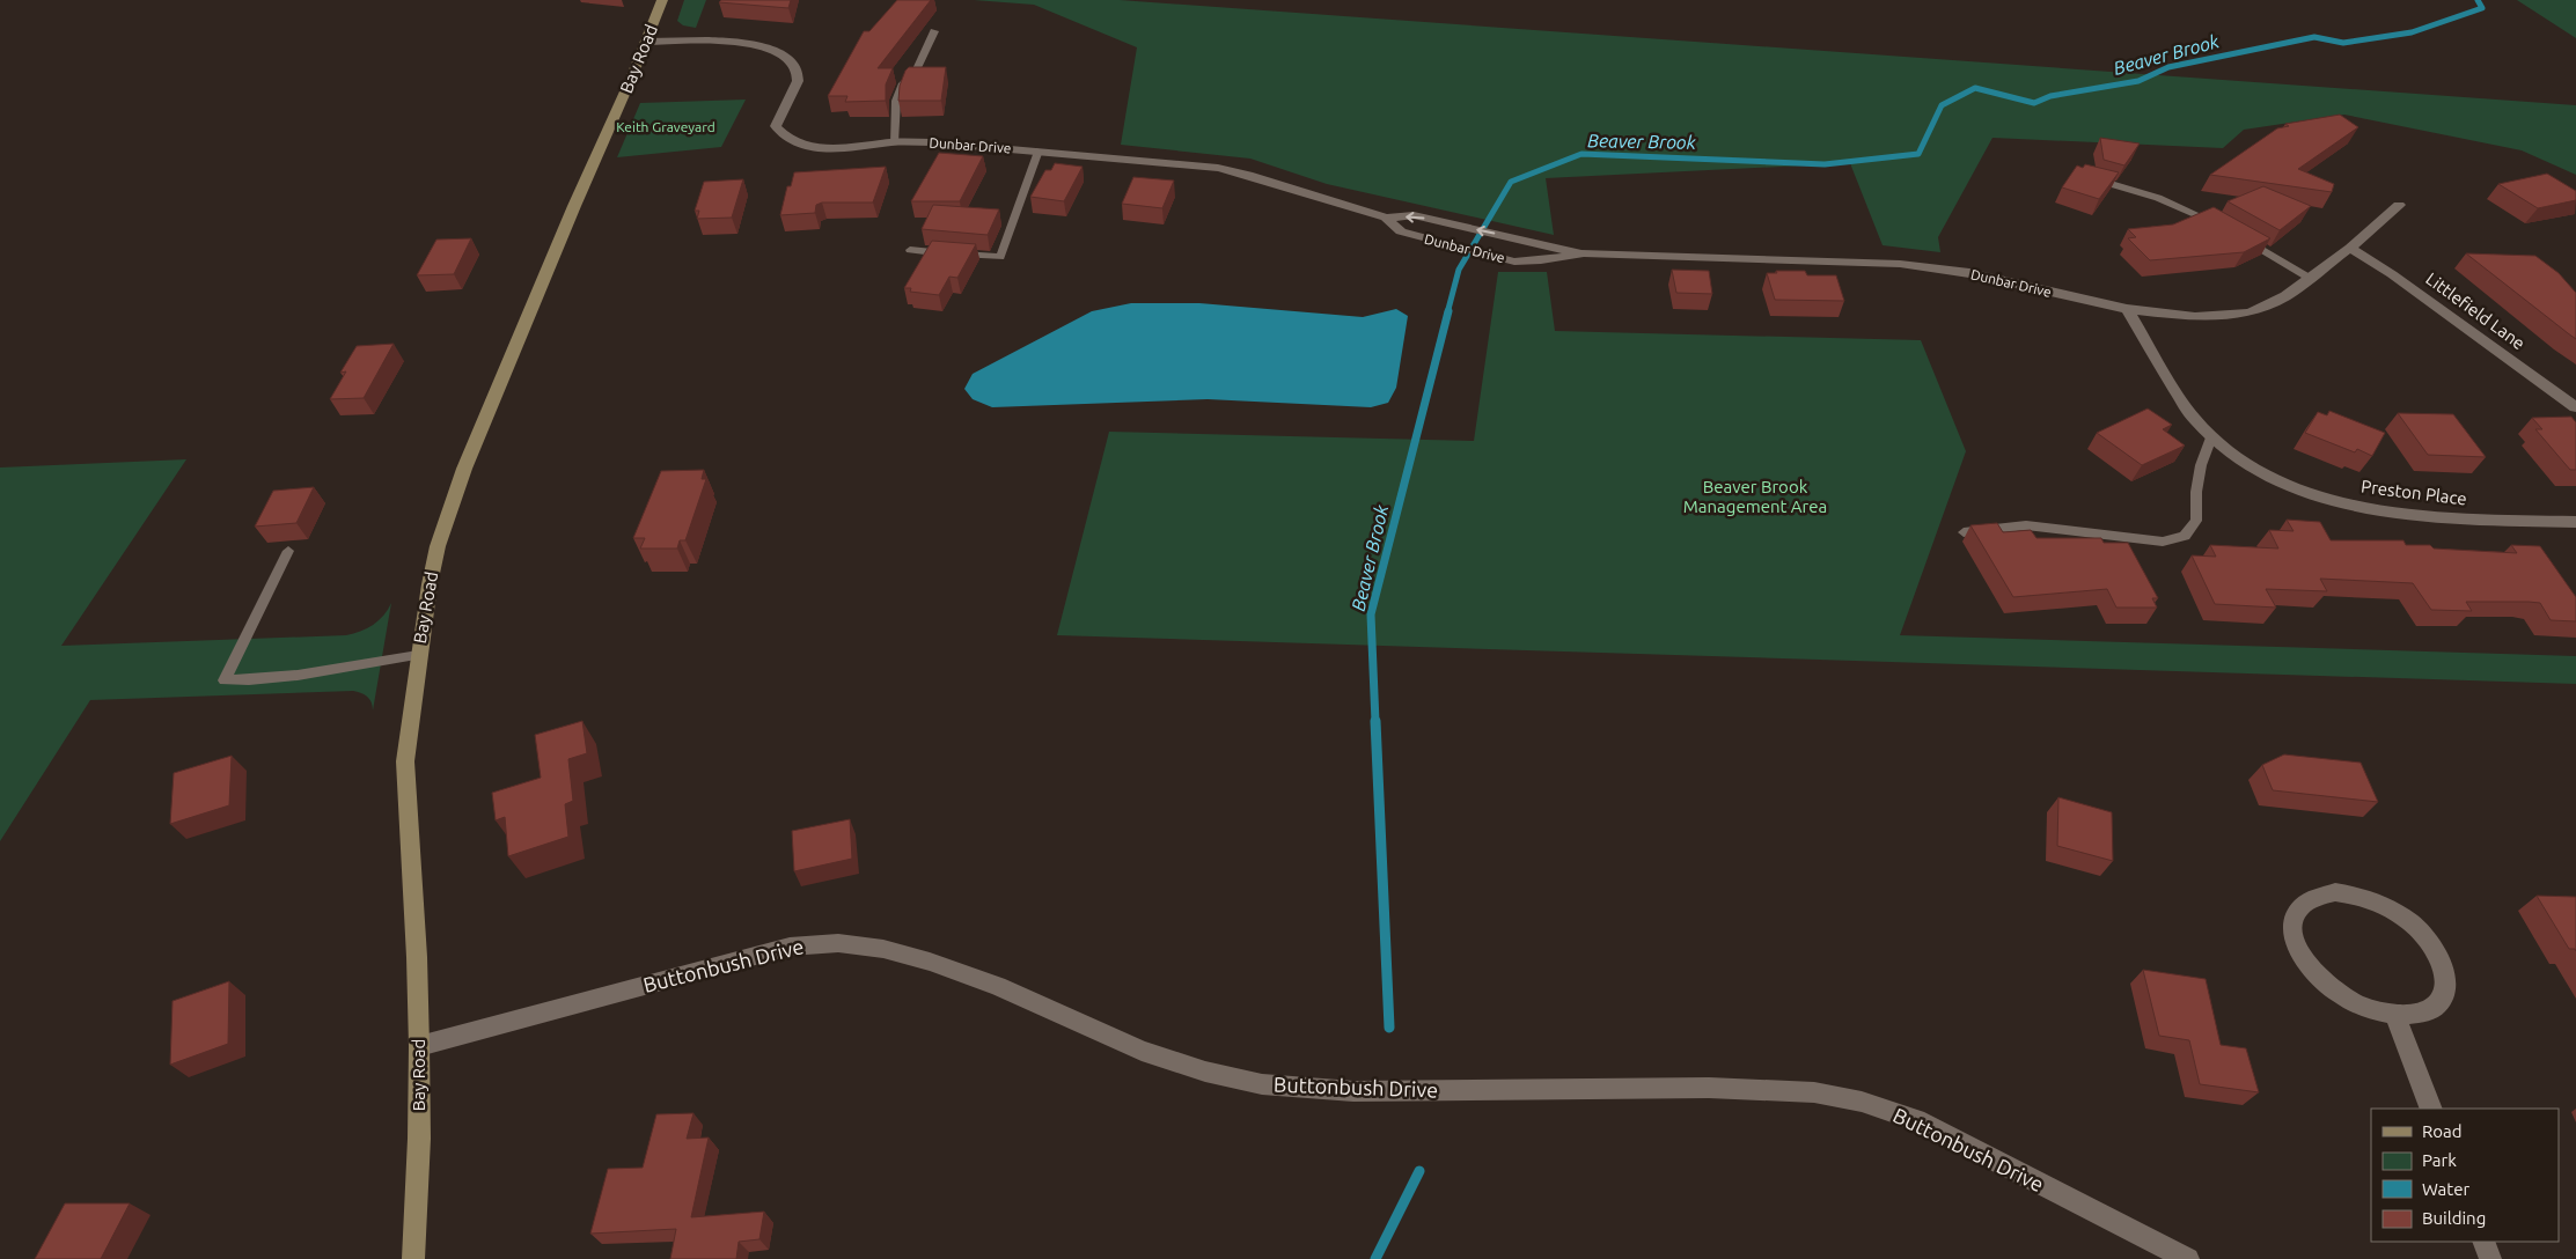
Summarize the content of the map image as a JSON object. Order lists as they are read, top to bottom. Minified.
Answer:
{"streets":{"main road":["Bay Road"],"street":["Dunbar Drive","Littlefield Lane","Preston Place","Buttonbush Drive"]},"crossings":[["Bay Road","Dunbar Drive"],["Bay Road","Buttonbush Drive"],["Dunbar Drive","Littlefield Lane"],["Dunbar Drive","Preston Place"]],"water":["Beaver Brook"],"parks":["Keith Graveyard","Beaver Brook Management Area"],"legend":["Road","Park","Water","Building"]}
